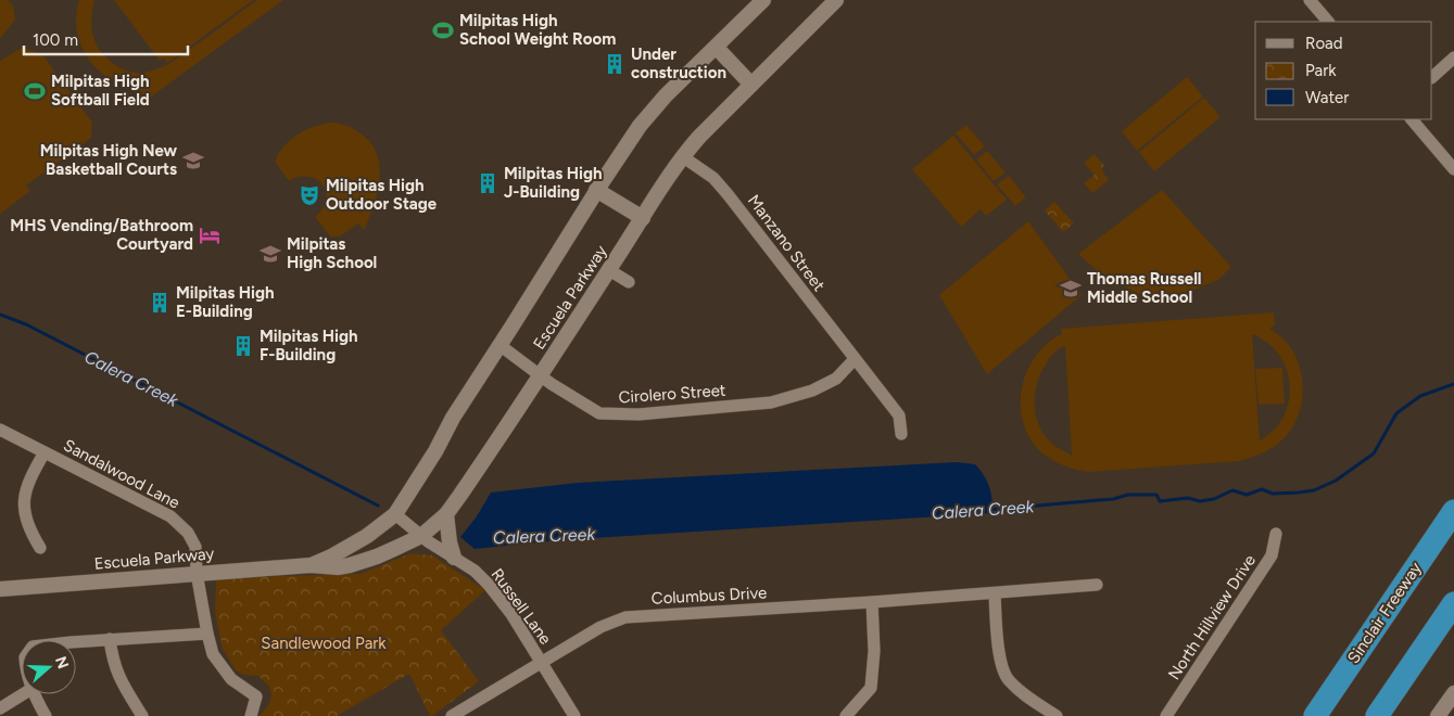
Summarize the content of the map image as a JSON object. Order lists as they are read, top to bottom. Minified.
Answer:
{"streets":{"highway":["Sinclair Freeway"],"street":["Manzano Street","Escuela Parkway","Cirolero Street","Sandalwood Lane","Columbus Drive","Russell Lane","North Hillview Drive"]},"crossings":[["Manzano Street","Escuela Parkway"],["Manzano Street","Cirolero Street"],["Escuela Parkway","Cirolero Street"],["Escuela Parkway","Sandalwood Lane"],["Escuela Parkway","Russell Lane"],["Columbus Drive","Russell Lane"]],"water":["Calera Creek"],"parks":["Sandlewood Park"],"places":{"sports":["Milpitas High School Weight Room","Milpitas High Softball Field"],"building":["Under construction","Milpitas High J-Building","Milpitas High E-Building","Milpitas High F-Building"],"school or university":["Milpitas High New Basketball Courts","Milpitas High School","Thomas Russell Middle School"],"theatre":["Milpitas High Outdoor Stage"],"hotel":["MHS Vending/Bathroom Courtyard"]},"legend":["Road","Park","Water"],"scale_bar":"100 m","north":"right"}
